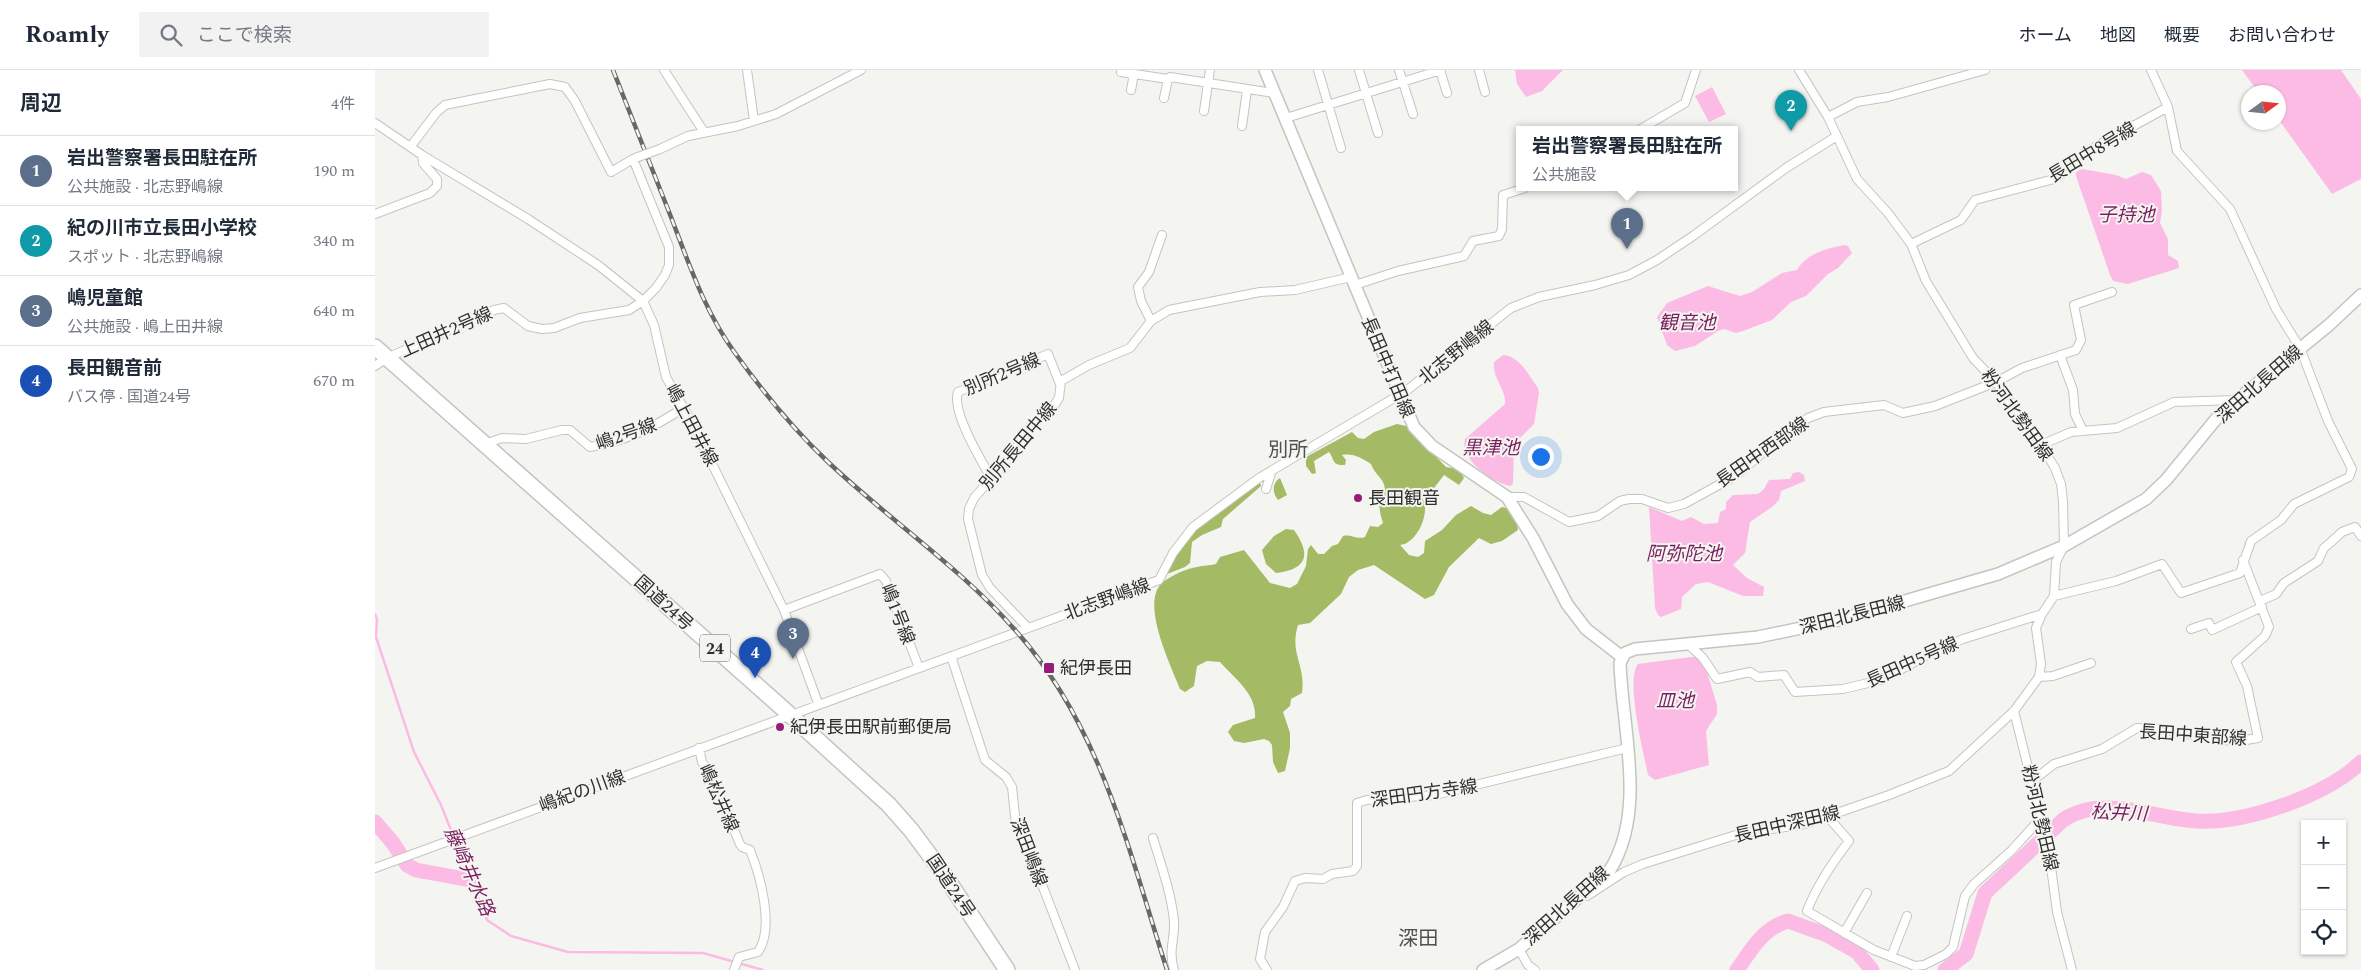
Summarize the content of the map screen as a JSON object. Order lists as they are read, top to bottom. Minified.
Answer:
{"streets":{"highway":["国道24号","24"],"street":["長田中8号線","上田井2号線","北志野嶋線","長田中打田線","別所2号線","深田北長田線","粉河北勢田線","嶋上田井線","嶋2号線","別所長田中線","長田中西部線","嶋1号線","長田中5号線","長田中東部線","嶋紀の川線","深田円方寺線","嶋松井線","長田中深田線","深田嶋線"]},"crossings":[["長田中8号線","粉河北勢田線"],["上田井2号線","嶋上田井線"],["上田井2号線","国道24号"],["北志野嶋線","長田中打田線"],["北志野嶋線","粉河北勢田線"],["北志野嶋線","嶋上田井線"],["北志野嶋線","別所長田中線"],["北志野嶋線","国道24号"],["北志野嶋線","嶋1号線"],["北志野嶋線","嶋紀の川線"],["北志野嶋線","深田嶋線"],["長田中打田線","深田北長田線"],["長田中打田線","別所長田中線"],["長田中打田線","長田中西部線"],["別所2号線","別所長田中線"],["深田北長田線","粉河北勢田線"],["深田北長田線","長田中5号線"],["深田北長田線","深田円方寺線"],["深田北長田線","長田中深田線"],["粉河北勢田線","長田中西部線"],["粉河北勢田線","長田中東部線"],["粉河北勢田線","長田中深田線"],["嶋上田井線","嶋2号線"],["嶋上田井線","嶋1号線"],["嶋2号線","国道24号"],["国道24号","嶋紀の川線"],["嶋紀の川線","嶋松井線"]],"districts":["別所","深田"],"water":["子持池","観音池","黒津池","阿弥陀池","皿池","松井川","藤崎井水路"],"places":{"other":["長田観音","紀伊長田駅前郵便局"],"transit":["紀伊長田"]},"north":"right","page":{"header":"Roamly","search":"ここで検索","nav":["ホーム","地図","概要","お問い合わせ"],"heading":["周辺","4件"],"pins":["2","1","3","4"],"popup":["岩出警察署長田駐在所","公共施設"],"list":[{"mark":"1","name":"岩出警察署長田駐在所","note":"公共施設 · 北志野嶋線","value":"190 m"},{"mark":"2","name":"紀の川市立長田小学校","note":"スポット · 北志野嶋線","value":"340 m"},{"mark":"3","name":"嶋児童館","note":"公共施設 · 嶋上田井線","value":"640 m"},{"mark":"4","name":"長田観音前","note":"バス停 · 国道24号","value":"670 m"}],"map_buttons":["+","−"]}}
